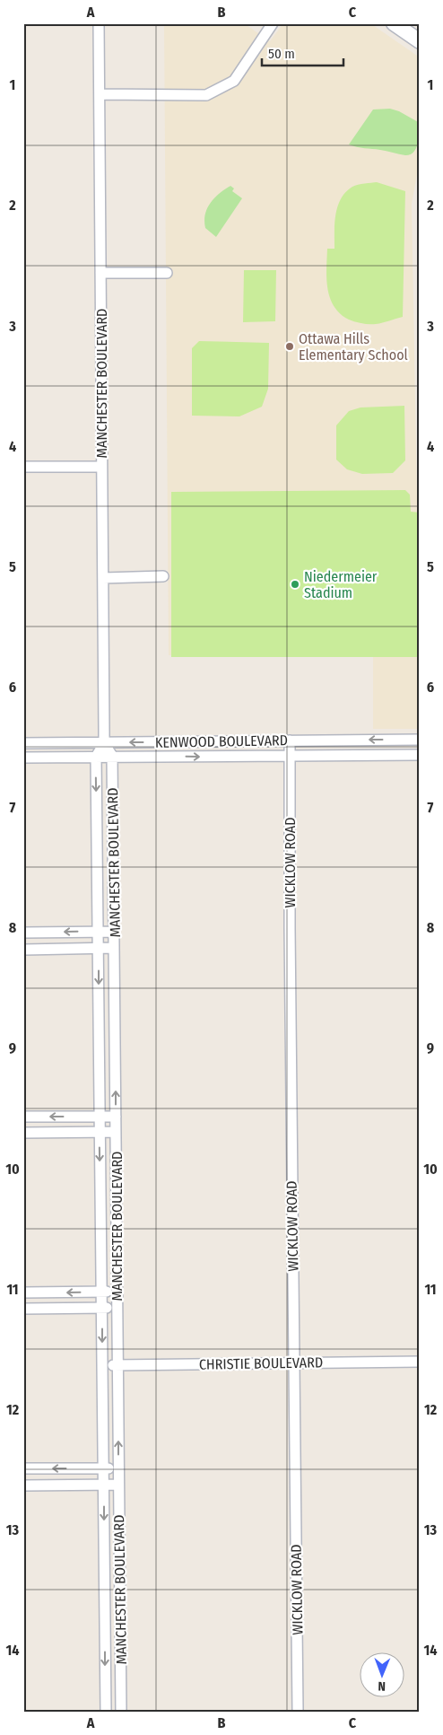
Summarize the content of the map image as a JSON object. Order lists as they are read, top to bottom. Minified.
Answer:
{"streets":{"street":["MANCHESTER BOULEVARD","KENWOOD BOULEVARD","WICKLOW ROAD","CHRISTIE BOULEVARD"]},"crossings":[["MANCHESTER BOULEVARD","KENWOOD BOULEVARD"],["MANCHESTER BOULEVARD","CHRISTIE BOULEVARD"],["KENWOOD BOULEVARD","WICKLOW ROAD"],["WICKLOW ROAD","CHRISTIE BOULEVARD"]],"places":["Ottawa Hills Elementary School","Niedermeier Stadium"],"scale_bar":"50 m","north":"bottom","grid":{"columns":["A","B","C"],"rows":["1","2","3","4","5","6","7","8","9","10","11","12","13","14"]}}
